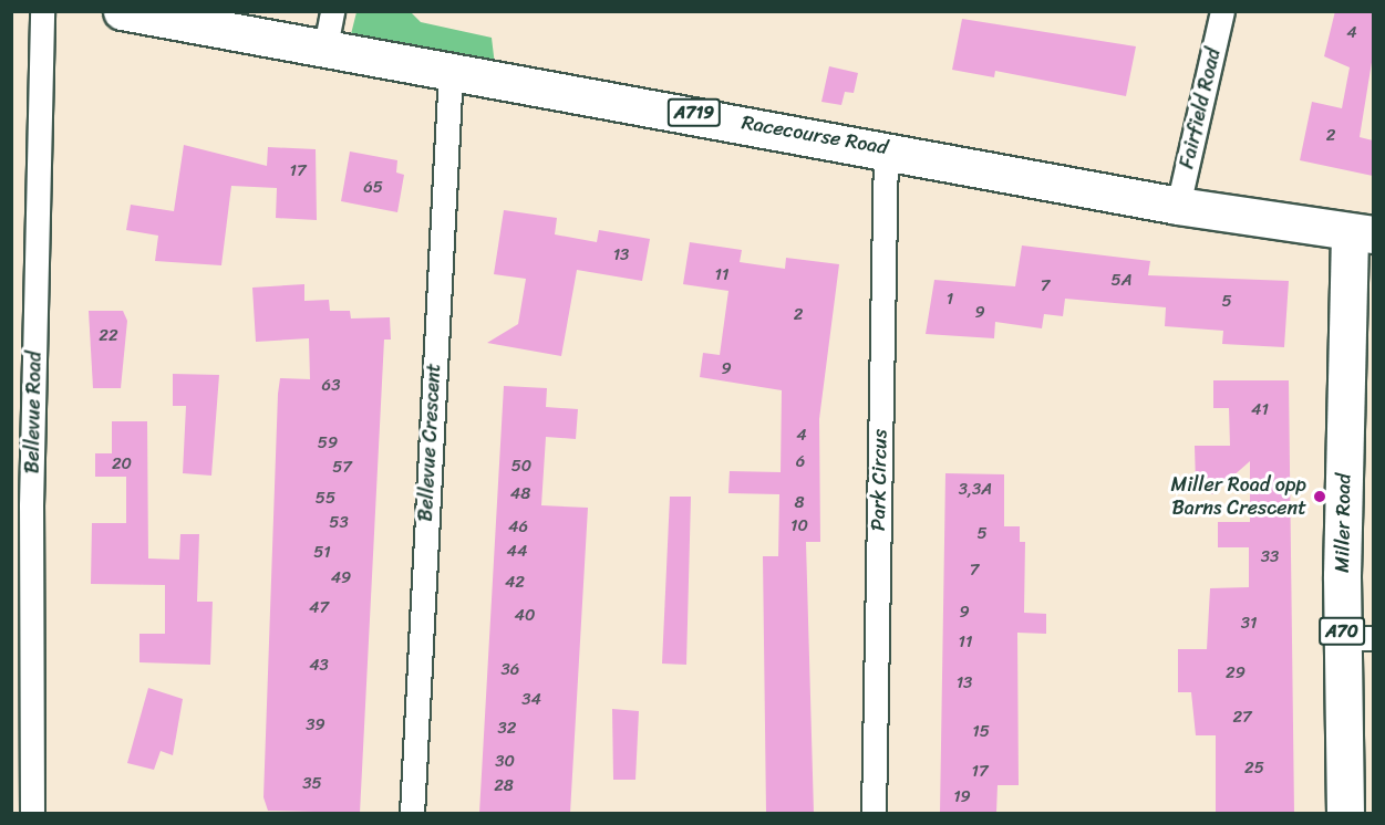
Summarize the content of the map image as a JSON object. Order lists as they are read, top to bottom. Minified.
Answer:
{"streets":{"main road":["A719","Racecourse Road","Miller Road","A70"],"street":["Fairfield Road","Bellevue Road","Bellevue Crescent","Park Circus"]},"crossings":[["Fairfield Road","Racecourse Road"],["Racecourse Road","Bellevue Crescent"],["Racecourse Road","Park Circus"],["Racecourse Road","Miller Road"]],"places":["Miller Road opp Barns Crescent"],"house_numbers":["4","2","17","65","13","11","5A","7","1","5","9","2","22","9","63","41","4","59","6","20","50","57","3,3A","48","55","8","53","10","46","5","44","51","33","7","49","42","47","9","40","31","11","43","36","29","13","34","27","39","32","15","30","25","17","35","28","19"]}
